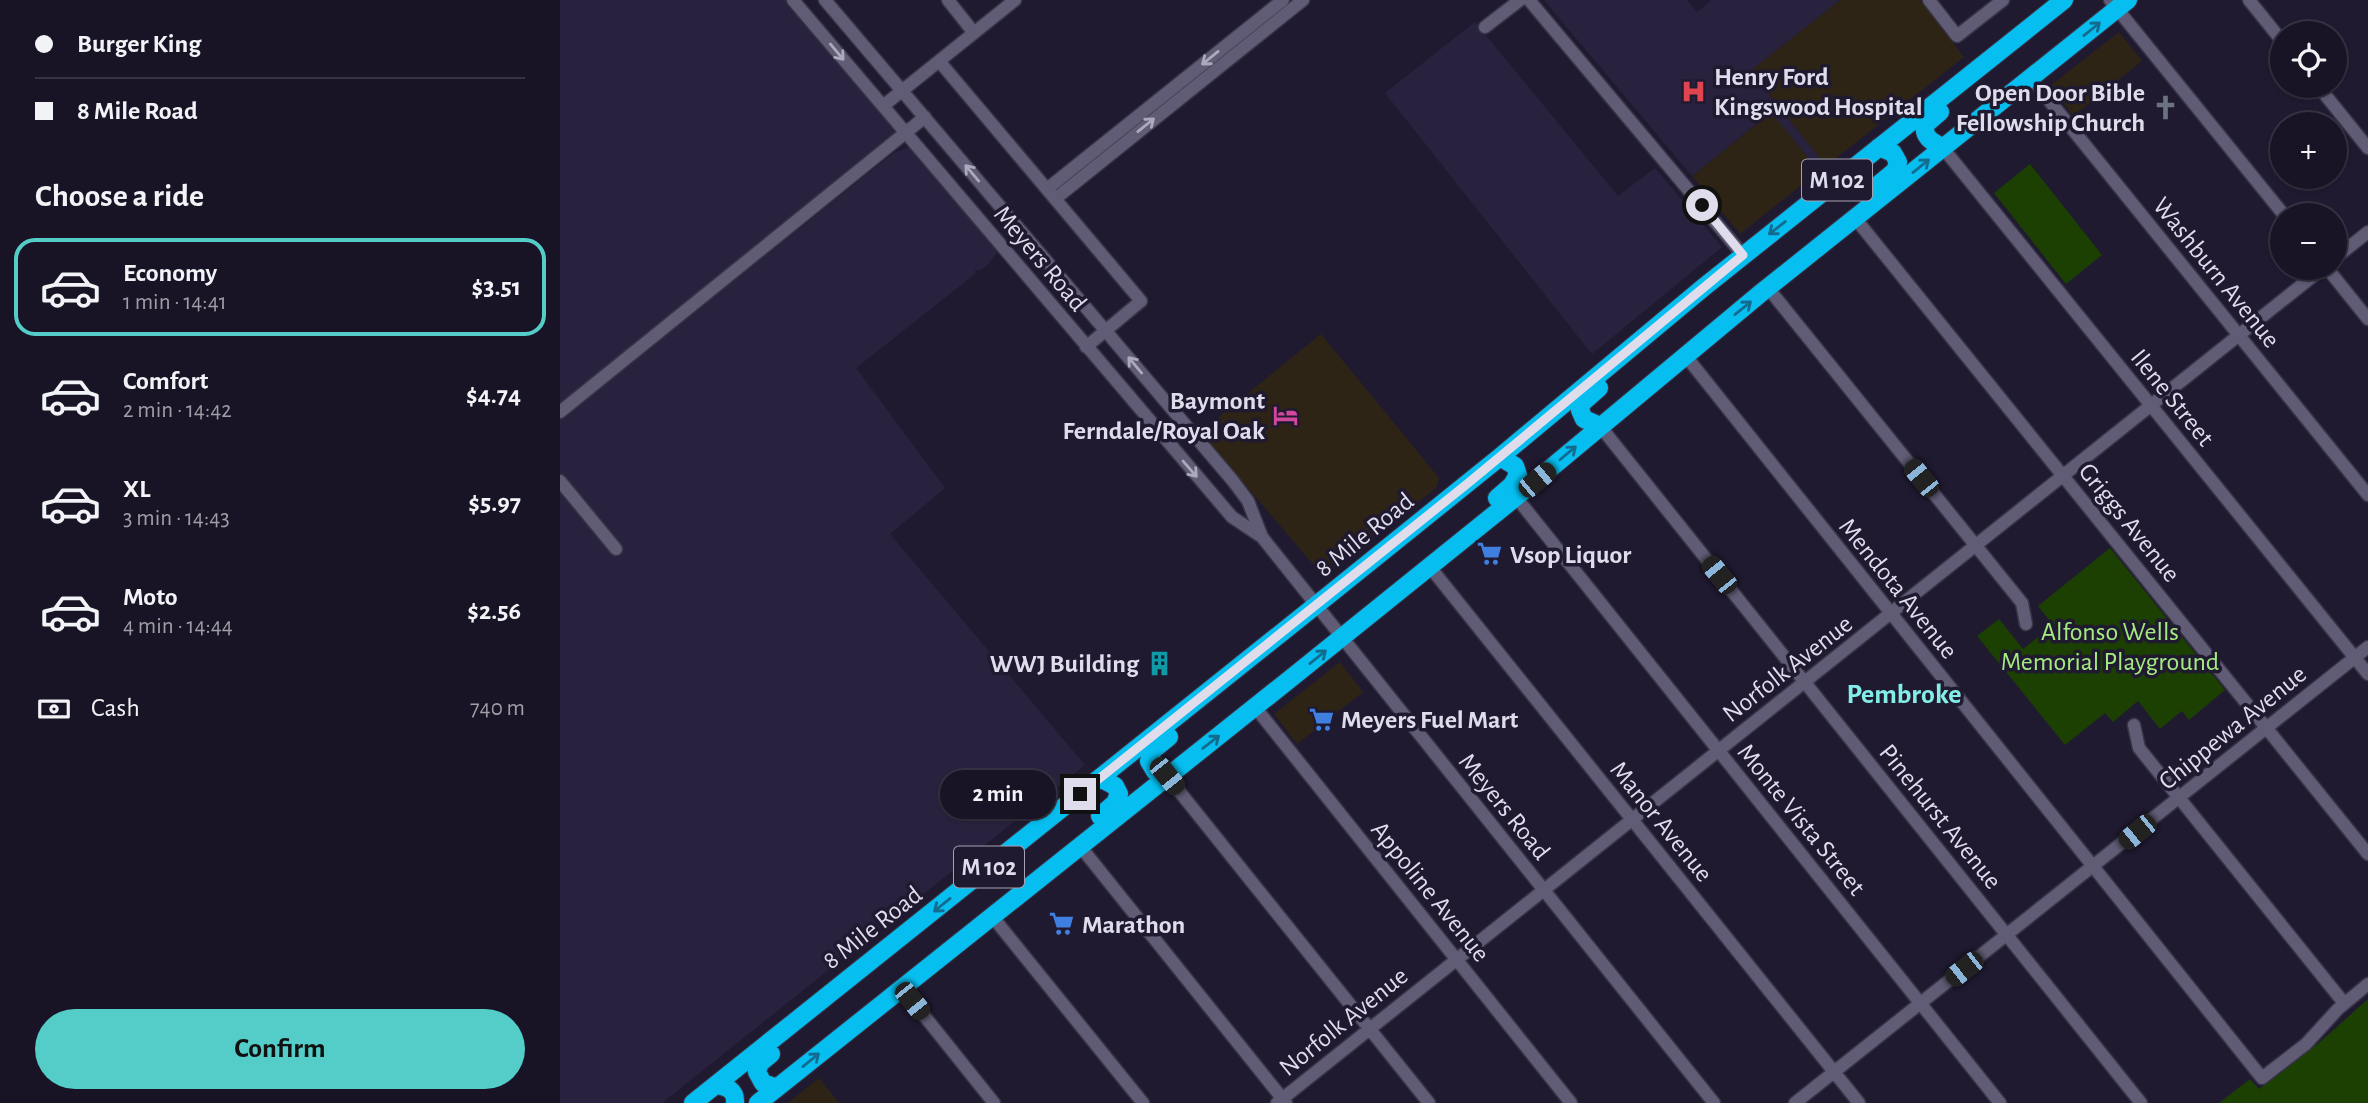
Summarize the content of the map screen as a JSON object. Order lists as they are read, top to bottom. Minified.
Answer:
{"streets":{"highway":["M 102","8 Mile Road"],"street":["Meyers Road","Washburn Avenue","Ilene Street","Griggs Avenue","Mendota Avenue","Norfolk Avenue","Chippewa Avenue","Pinehurst Avenue","Monte Vista Street","Manor Avenue","Appoline Avenue"]},"crossings":[["M 102","Meyers Road"],["M 102","Washburn Avenue"],["M 102","Ilene Street"],["M 102","Griggs Avenue"],["M 102","Mendota Avenue"],["M 102","Pinehurst Avenue"],["M 102","Monte Vista Street"],["M 102","Manor Avenue"],["M 102","Appoline Avenue"],["Meyers Road","8 Mile Road"],["Meyers Road","Norfolk Avenue"],["Washburn Avenue","Norfolk Avenue"],["Ilene Street","Norfolk Avenue"],["Ilene Street","Chippewa Avenue"],["Griggs Avenue","Norfolk Avenue"],["Griggs Avenue","Chippewa Avenue"],["Mendota Avenue","Norfolk Avenue"],["Mendota Avenue","Chippewa Avenue"],["Norfolk Avenue","Pinehurst Avenue"],["Norfolk Avenue","Monte Vista Street"],["Norfolk Avenue","Manor Avenue"],["Norfolk Avenue","Appoline Avenue"],["Chippewa Avenue","Pinehurst Avenue"],["Chippewa Avenue","Monte Vista Street"],["Chippewa Avenue","Manor Avenue"]],"districts":["Pembroke"],"parks":["Alfonso Wells Memorial Playground"],"places":{"hospital":["Henry Ford Kingswood Hospital"],"church":["Open Door Bible Fellowship Church"],"hotel":["Baymont Ferndale/Royal Oak"],"supermarket":["Vsop Liquor","Meyers Fuel Mart","Marathon"],"building":["WWJ Building"]},"page":{"banner":["Burger King","8 Mile Road"],"map_buttons":["+","−"],"heading":"Choose a ride","list":[{"name":"Economy","note":"1 min · 14:41","value":"$3.51"},{"name":"Comfort","note":"2 min · 14:42","value":"$4.74"},{"name":"XL","note":"3 min · 14:43","value":"$5.97"},{"name":"Moto","note":"4 min · 14:44","value":"$2.56"}],"pay":["Cash","740 m"],"bubble":"2 min","buttons":"Confirm"}}
